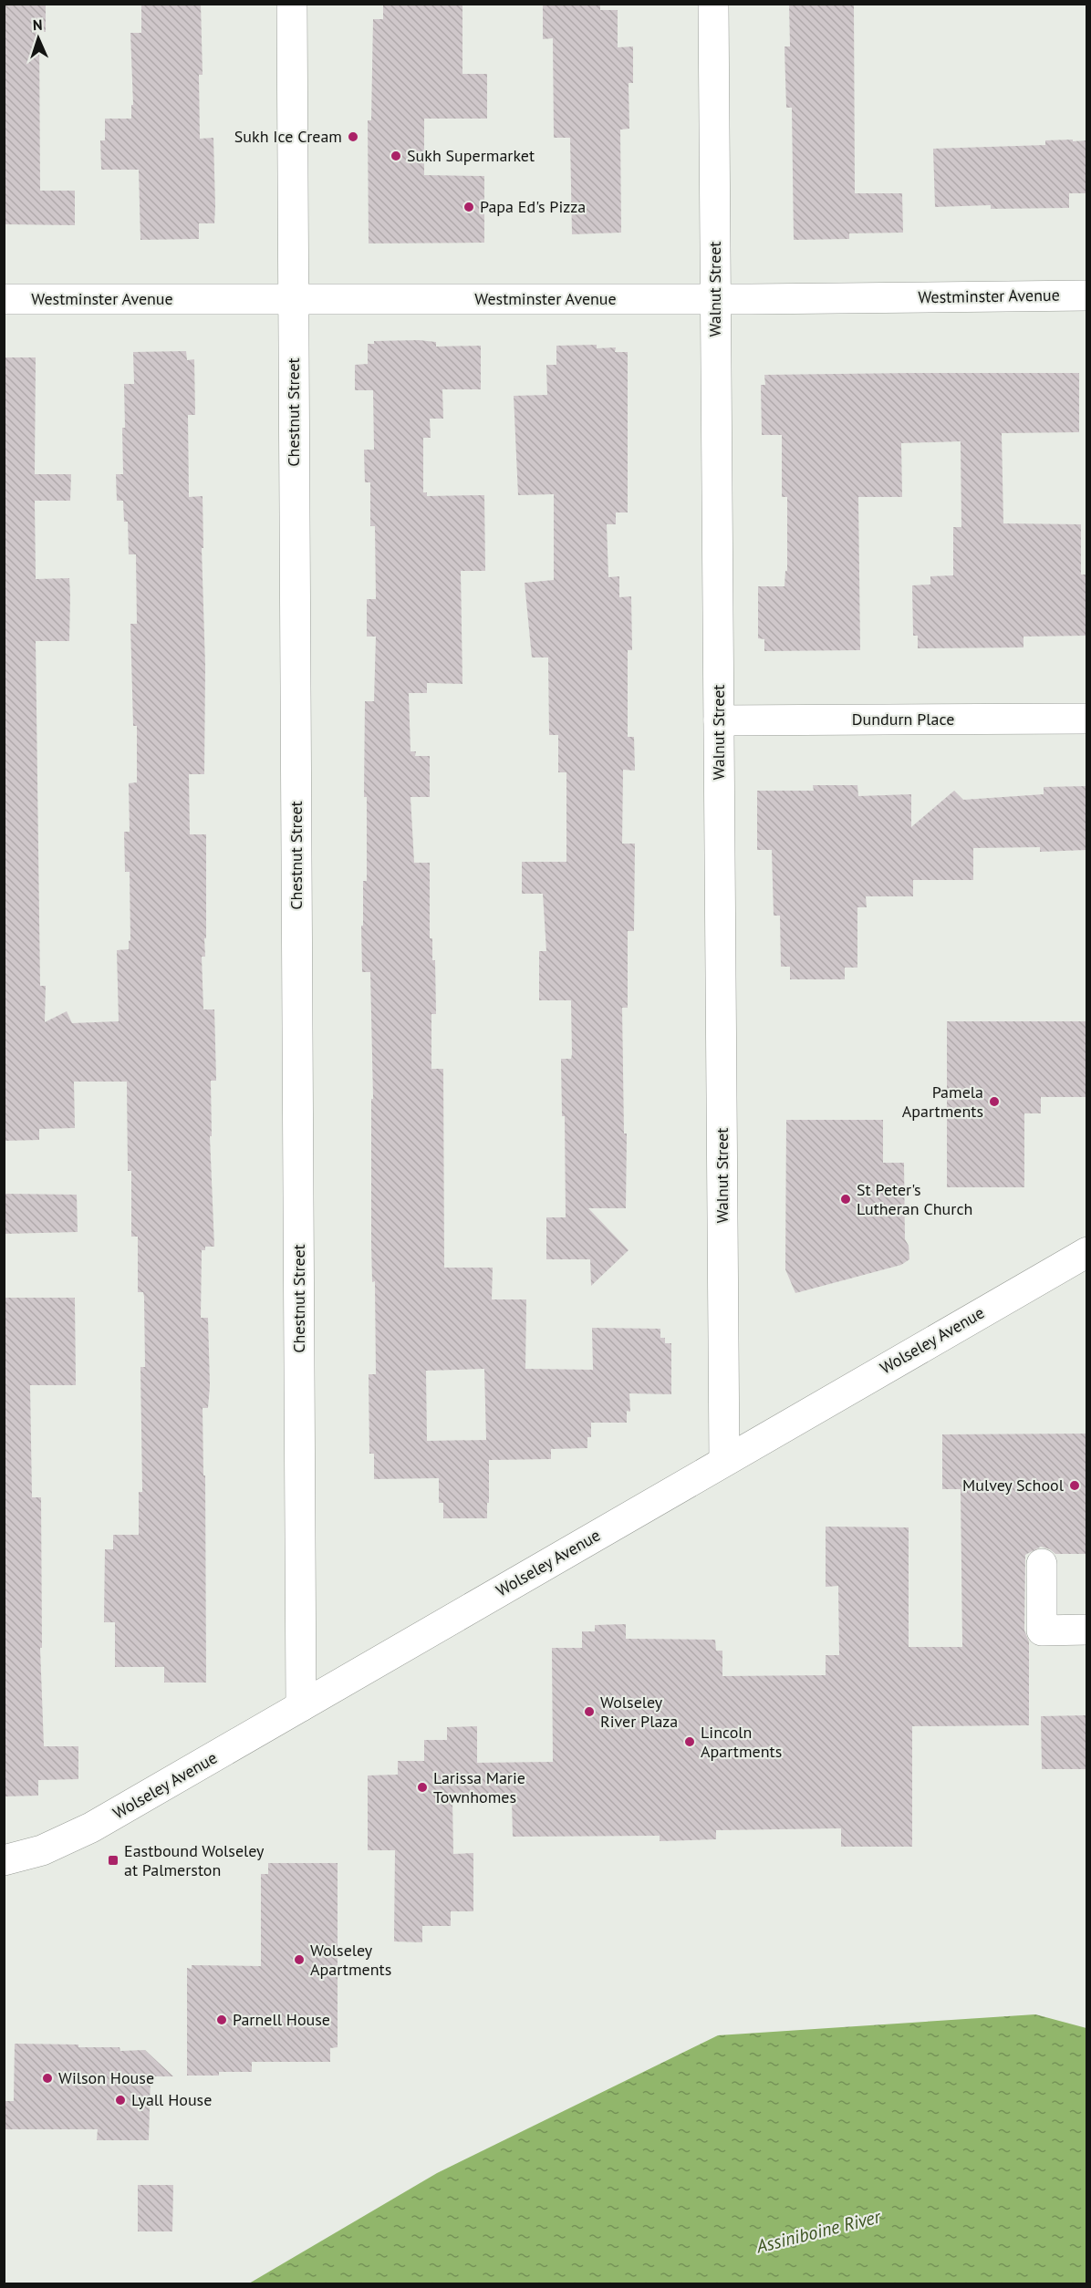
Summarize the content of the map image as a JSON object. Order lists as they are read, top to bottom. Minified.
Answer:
{"streets":{"street":["Walnut Street","Westminster Avenue","Chestnut Street","Dundurn Place","Wolseley Avenue"]},"crossings":[["Walnut Street","Westminster Avenue"],["Walnut Street","Dundurn Place"],["Walnut Street","Wolseley Avenue"],["Westminster Avenue","Chestnut Street"],["Chestnut Street","Wolseley Avenue"]],"water":["Assiniboine River"],"places":{"other":["Sukh Ice Cream","Sukh Supermarket","Papa Ed's Pizza","Pamela Apartments","St Peter's Lutheran Church","Mulvey School","Wolseley River Plaza","Lincoln Apartments","Larissa Marie Townhomes","Wolseley Apartments","Parnell House","Wilson House","Lyall House"],"transit":["Eastbound Wolseley at Palmerston"]},"north":"top"}
